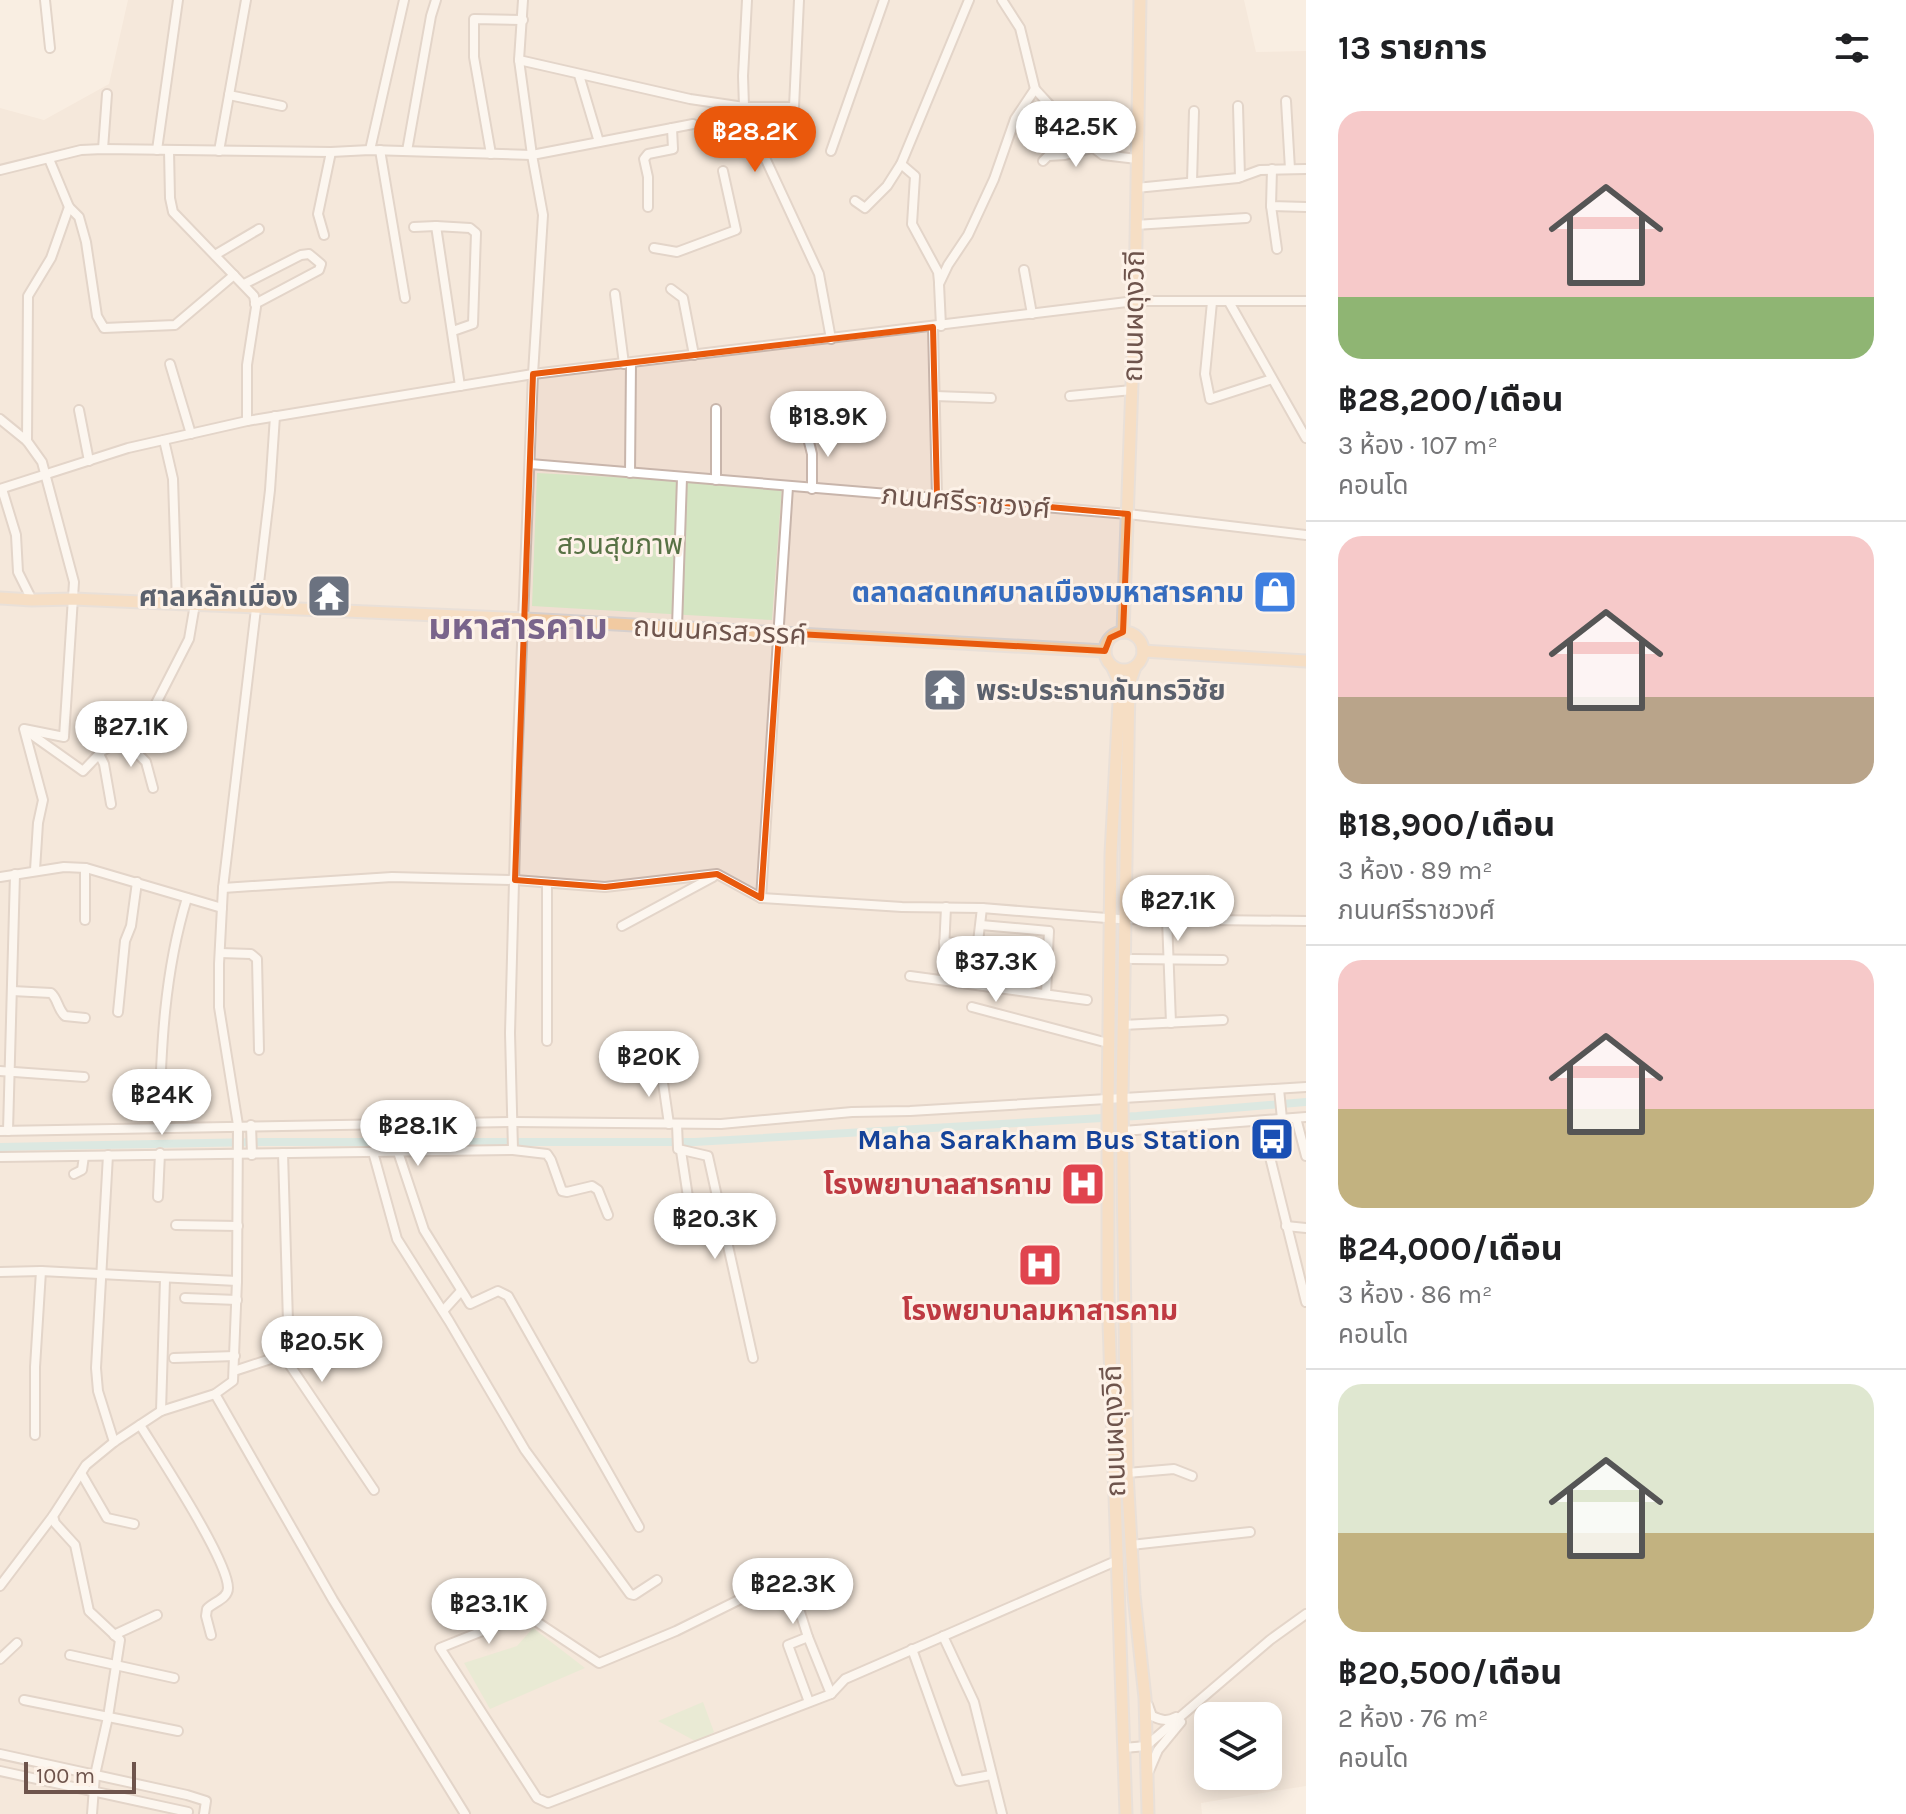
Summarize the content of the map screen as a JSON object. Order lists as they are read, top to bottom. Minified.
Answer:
{"streets":{"main road":["ถนนผดุงวิถี","ถนนนครสวรรค์"],"street":["ภนนศรีราชวงศ์"]},"crossings":[["ถนนผดุงวิถี","ภนนศรีราชวงศ์"],["ถนนผดุงวิถี","ถนนนครสวรรค์"]],"districts":["มหาสารคาม"],"parks":["สวนสุขภาพ"],"places":{"shop":["ตลาดสดเทศบาลเมืองมหาสารคาม"],"temple":["ศาลหลักเมือง","พระประธานกันทรวิชัย"],"bus stop":["Maha Sarakham Bus Station"],"hospital":["โรงพยาบาลสารคาม","โรงพยาบาลมหาสารคาม"]},"scale_bar":"100 m","page":{"heading":"13 รายการ","list":[{"name":"฿28,200/เดือน","note":"3 ห้อง · 107 m² · คอนโด"},{"name":"฿18,900/เดือน","note":"3 ห้อง · 89 m² · ภนนศรีราชวงศ์"},{"name":"฿24,000/เดือน","note":"3 ห้อง · 86 m² · คอนโด"},{"name":"฿20,500/เดือน","note":"2 ห้อง · 76 m² · คอนโด"}],"price":["฿42.5K","฿28.2K","฿18.9K","฿27.1K","฿27.1K","฿37.3K","฿20K","฿24K","฿28.1K","฿20.3K","฿20.5K","฿22.3K","฿23.1K"],"scale":"100 m"}}
